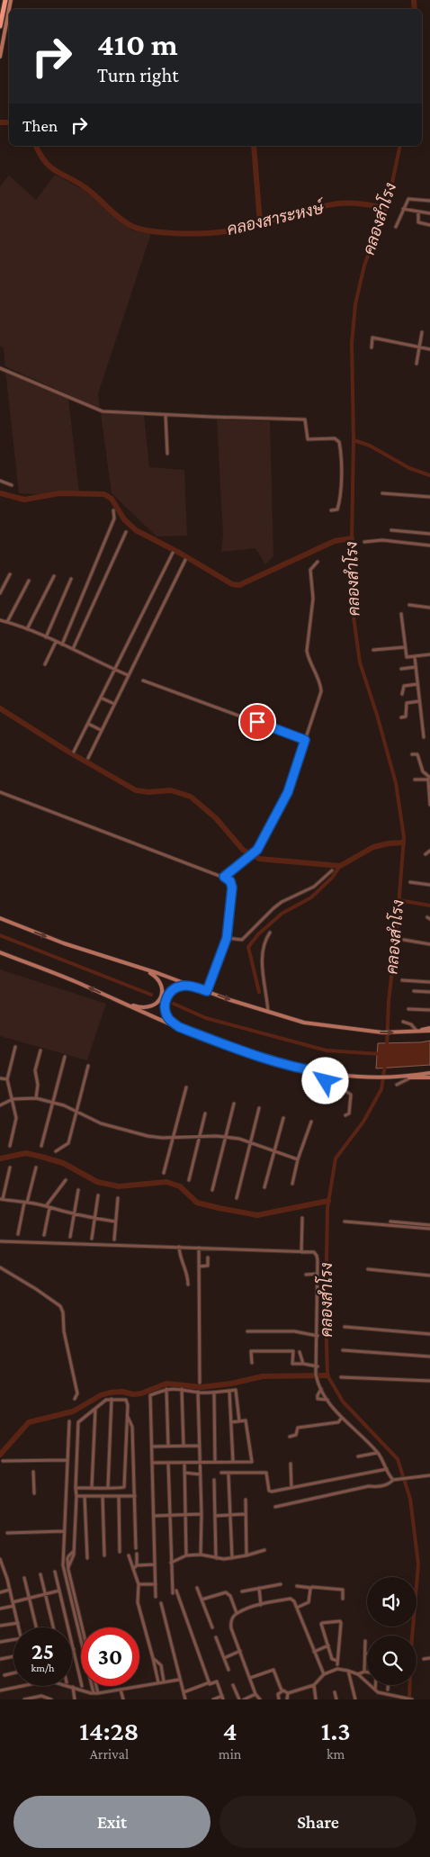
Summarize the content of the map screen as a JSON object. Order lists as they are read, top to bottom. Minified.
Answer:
{"water":["คลองสาระหงษ์","คลองสำโรง"],"page":{"turn":["410 m","Turn right"],"then":"Then","speed":"25 km/h","limit":"30","eta":["14:28","Arrival","4","min","1.3","km"],"buttons":["Exit","Share"]}}
